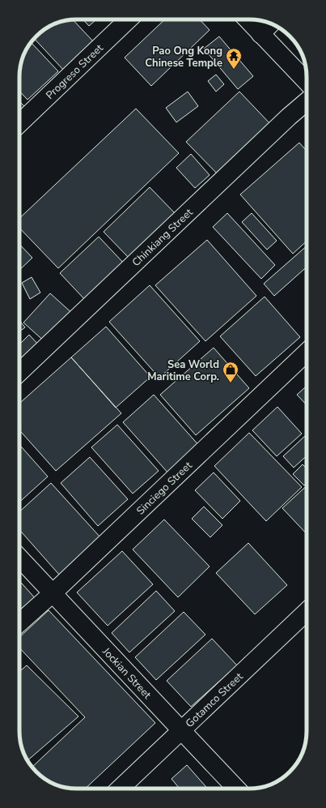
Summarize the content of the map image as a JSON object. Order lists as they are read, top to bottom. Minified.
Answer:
{"streets":{"street":["Progreso Street","Chinkiang Street","Sinciego Street","Jockian Street","Gotamco Street"]},"crossings":[["Sinciego Street","Jockian Street"],["Jockian Street","Gotamco Street"]],"places":{"temple":["Pao Ong Kong Chinese Temple"],"shop":["Sea World Maritime Corp."]}}
